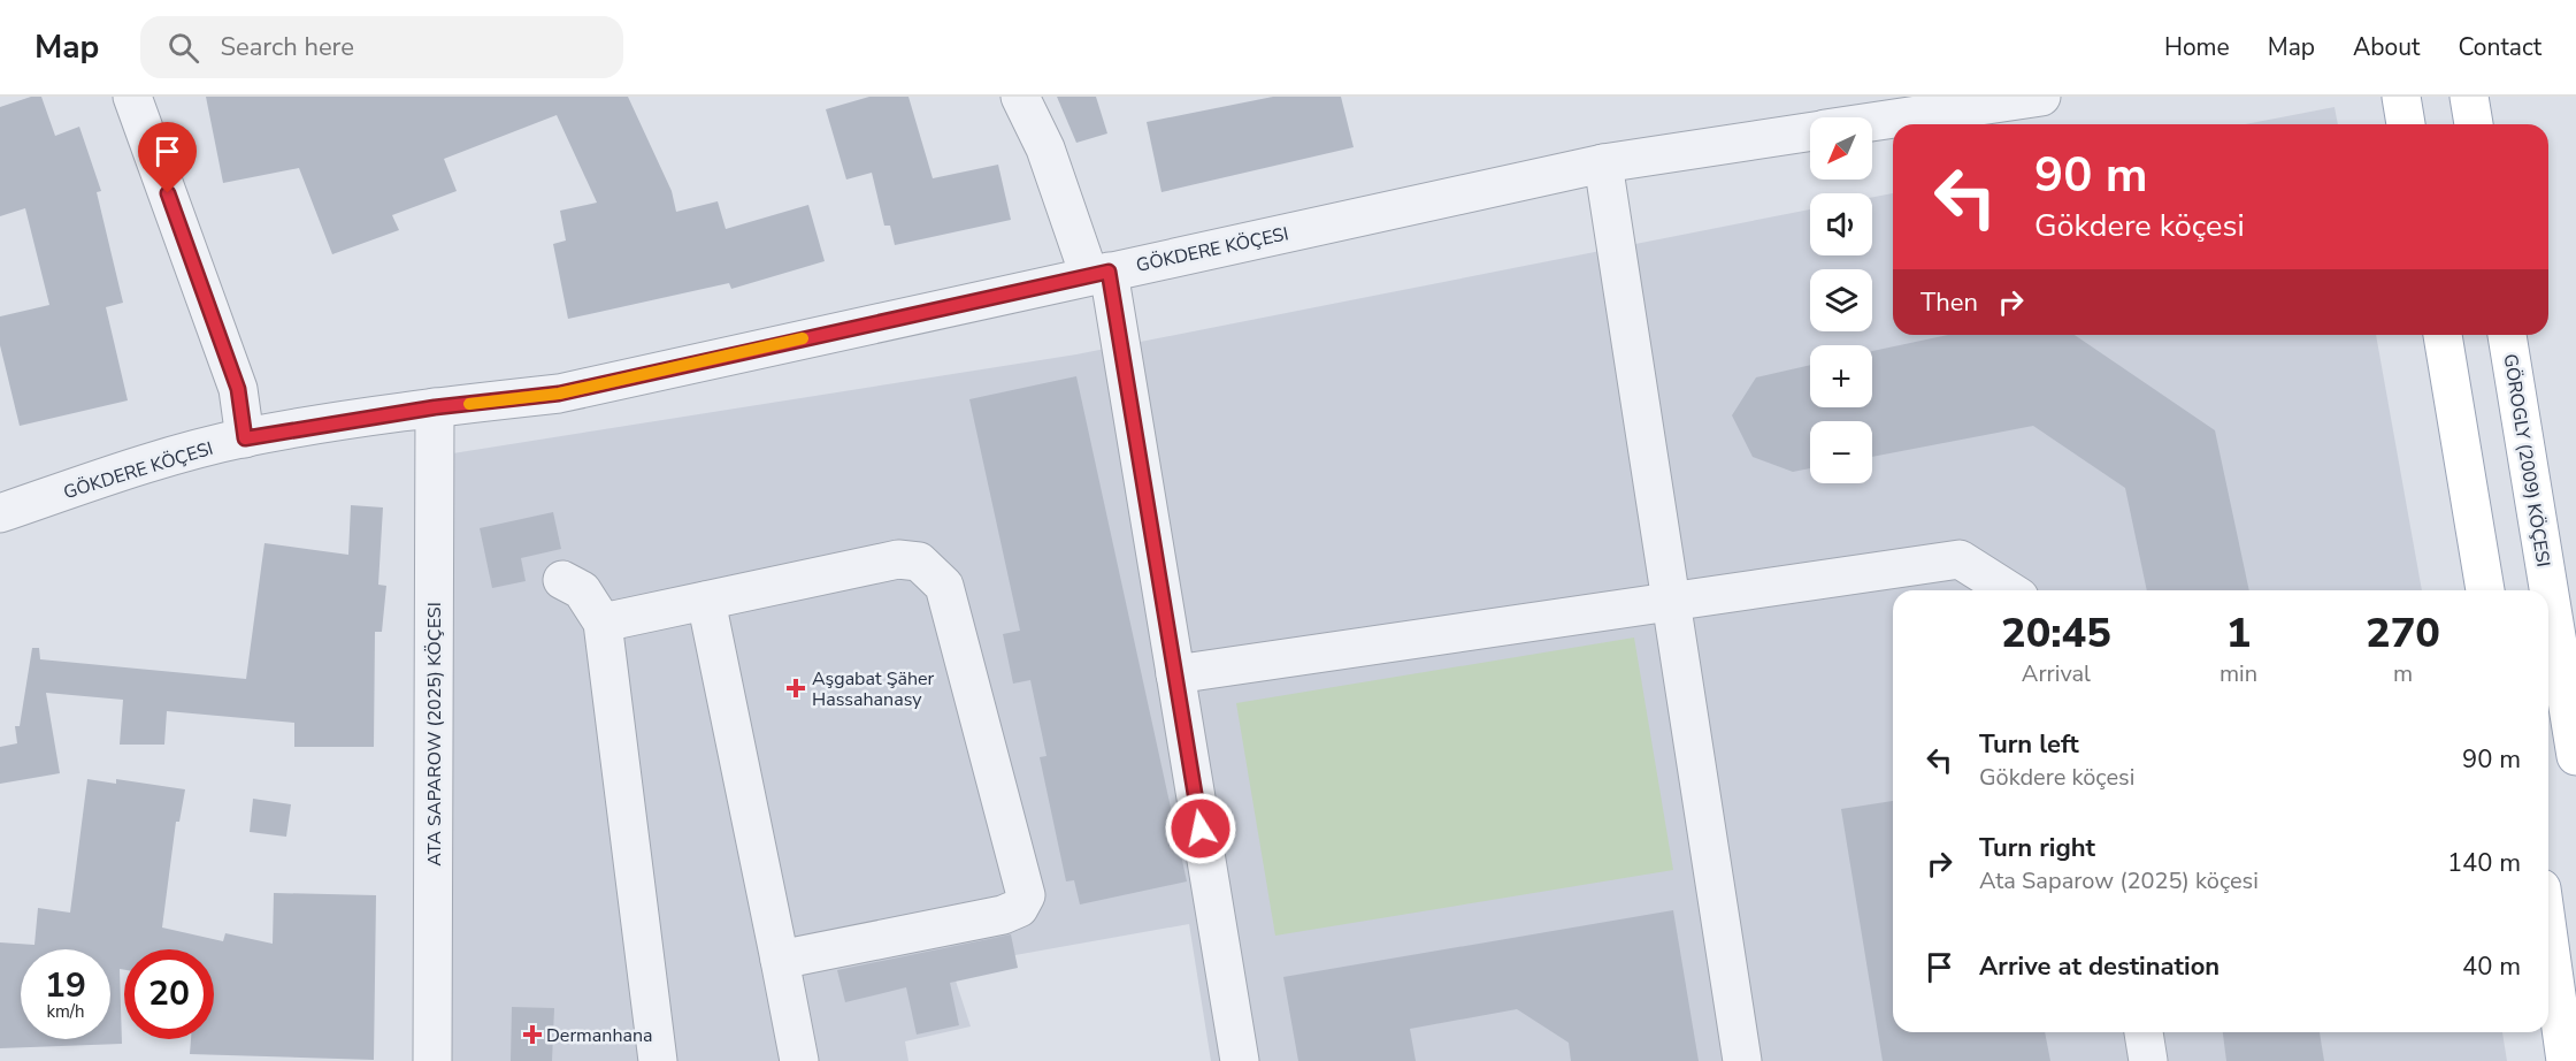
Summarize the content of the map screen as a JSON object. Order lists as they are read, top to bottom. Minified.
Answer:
{"streets":{"main road":["GÖROGLY (2009) KÖÇESI"],"street":["GÖKDERE KÖÇESI","ATA SAPAROW (2025) KÖÇESI"]},"crossings":[["GÖKDERE KÖÇESI","ATA SAPAROW (2025) KÖÇESI"]],"places":{"health":["Aşgabat Şäher Hassahanasy","Dermanhana"]},"north":"bottom left","page":{"header":"Map","search":"Search here","nav":["Home","Map","About","Contact"],"map_buttons":["+","−"],"turn":["90 m","Gökdere köçesi"],"then":"Then","eta":["20:45","Arrival","1","min","270","m"],"list":[{"name":"Turn left","note":"Gökdere köçesi","value":"90 m"},{"name":"Turn right","note":"Ata Saparow (2025) köçesi","value":"140 m"},{"name":"Arrive at destination","value":"40 m"}],"speed":"19 km/h","limit":"20"}}
